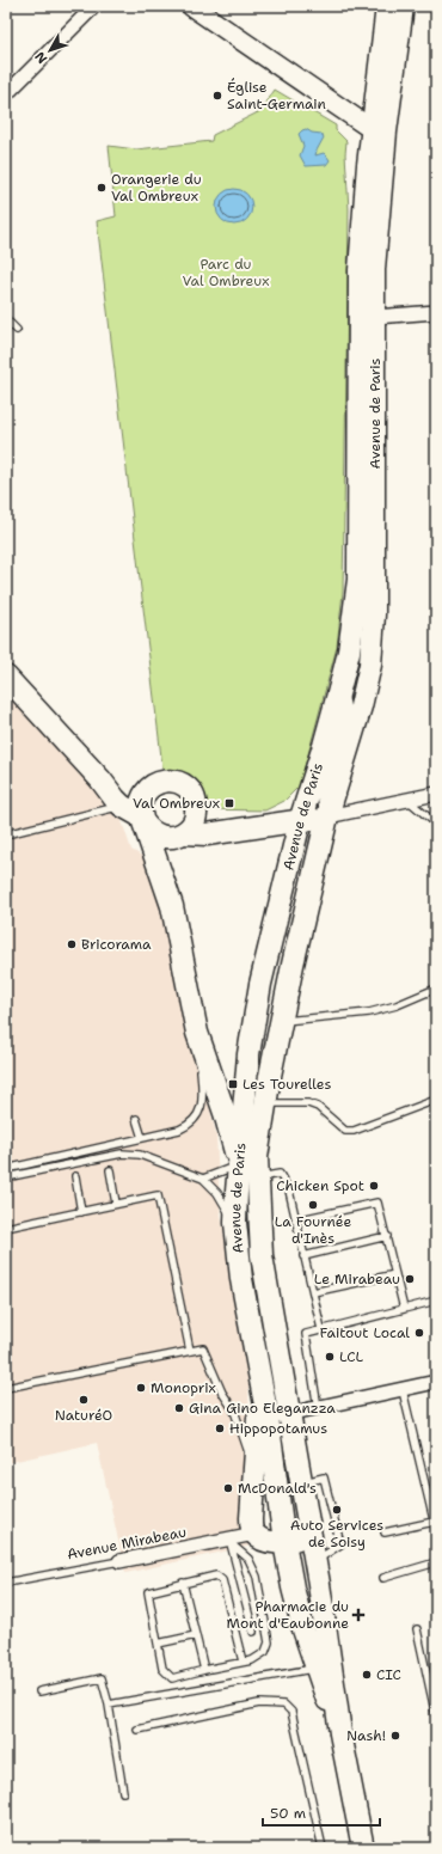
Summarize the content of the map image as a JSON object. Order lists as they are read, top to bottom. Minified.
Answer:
{"streets":{"main road":["Avenue de Paris"],"street":["Avenue Mirabeau"]},"crossings":[["Avenue de Paris","Avenue Mirabeau"]],"parks":["Parc du Val Ombreux"],"places":{"other":["Église Saint-Germain","Orangerie du Val Ombreux","Bricorama","Chicken Spot","La Fournée d'Inès","Le Mirabeau","Faitout Local","LCL","Monoprix","NaturéO","Gina Gino Eleganzza","Hippopotamus","McDonald's","Auto Services de Soisy","CIC","Nash!"],"transit":["Val Ombreux","Les Tourelles"],"health":["Pharmacie du Mont d'Eaubonne"]},"scale_bar":"50 m","north":"bottom left"}
